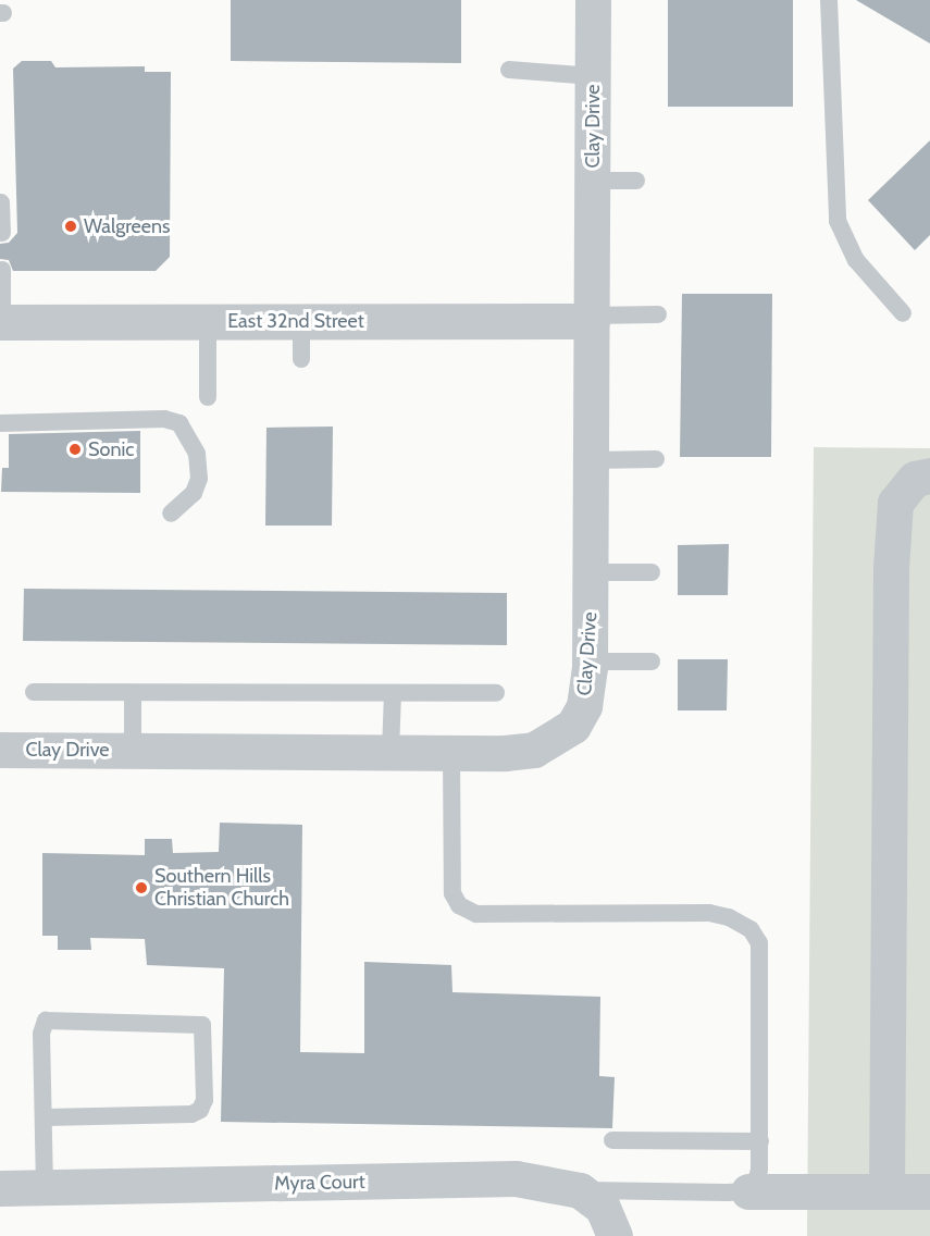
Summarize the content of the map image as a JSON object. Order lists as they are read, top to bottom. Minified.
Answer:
{"streets":{"street":["Clay Drive","East 32nd Street","Myra Court"]},"crossings":[["Clay Drive","East 32nd Street"]],"places":["Walgreens","Sonic","Southern Hills Christian Church"]}
